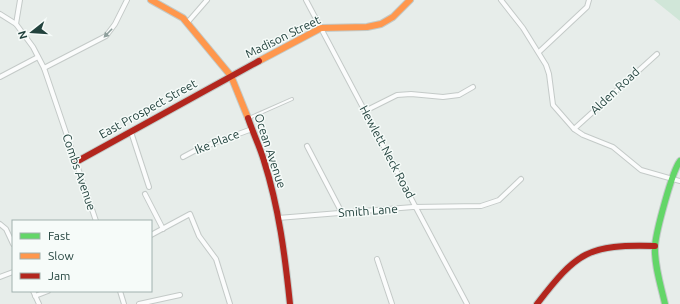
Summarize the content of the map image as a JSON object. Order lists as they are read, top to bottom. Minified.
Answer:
{"streets":{"street":["Madison Street","Alden Road","East Prospect Street","Ike Place","Ocean Avenue","Hewlett Neck Road","Combs Avenue","Smith Lane"]},"crossings":[["Madison Street","East Prospect Street"],["Madison Street","Ocean Avenue"],["Madison Street","Hewlett Neck Road"],["East Prospect Street","Ocean Avenue"],["East Prospect Street","Combs Avenue"],["Ike Place","Ocean Avenue"],["Ocean Avenue","Smith Lane"],["Hewlett Neck Road","Smith Lane"]],"legend":["Fast","Slow","Jam"],"north":"left"}
